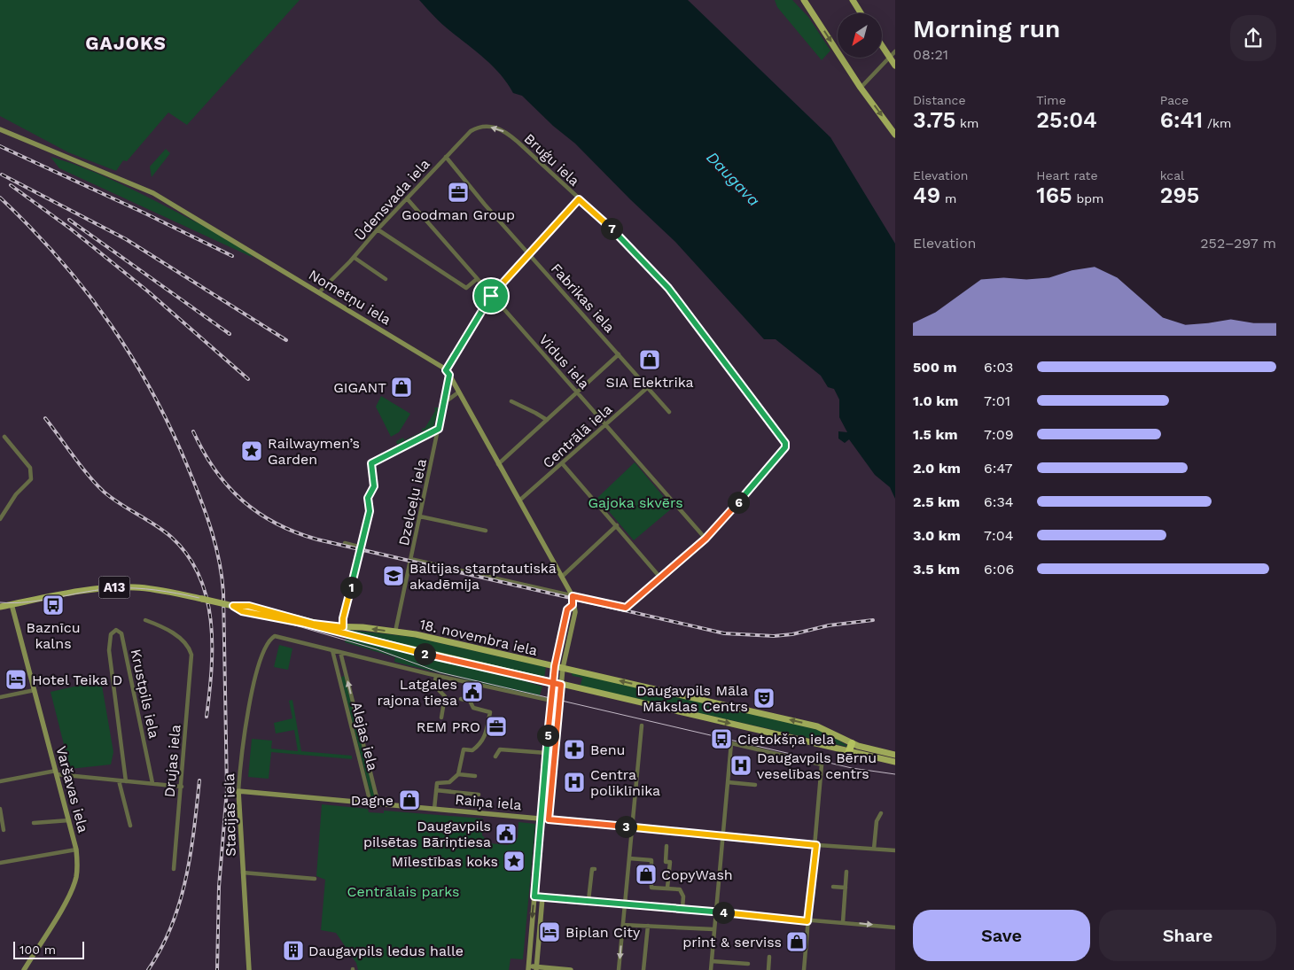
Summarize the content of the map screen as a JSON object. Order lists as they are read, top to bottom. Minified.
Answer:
{"streets":{"main road":["A13","18. novembra iela"],"street":["Bruģu iela","Ūdensvada iela","Nometņu iela","Fabrikas iela","Vidus iela","Centrālā iela","Dzelceļu iela","Krustpils iela","Alejas iela","Drujas iela","Varšavas iela","Raiņa iela","Stacijas iela"]},"crossings":[["Bruģu iela","Ūdensvada iela"],["Bruģu iela","Vidus iela"],["Ūdensvada iela","Nometņu iela"],["Ūdensvada iela","Fabrikas iela"],["Ūdensvada iela","Vidus iela"],["Nometņu iela","Dzelceļu iela"],["Fabrikas iela","Centrālā iela"],["Vidus iela","Centrālā iela"],["Dzelceļu iela","18. novembra iela"],["18. novembra iela","Varšavas iela"],["Alejas iela","Raiņa iela"],["Alejas iela","Stacijas iela"],["Raiņa iela","Stacijas iela"]],"districts":["GAJOKS"],"water":["Daugava"],"parks":["Gajoka skvērs","Centrālais parks"],"places":{"office":["Goodman Group","REM PRO"],"shop":["SIA Elektrika","GIGANT","Dagne","CopyWash","print & serviss"],"place":["Railwaymen’s Garden","Mīlestības koks"],"school or university":["Baltijas starptautiskā akadēmija"],"bus stop":["Baznīcu kalns","Cietokšņa iela"],"hotel":["Hotel Teika D","Biplan City"],"public building":["Latgales rajona tiesa","Daugavpils pilsētas Bāriņtiesa"],"theatre":["Daugavpils Māla Mākslas Centrs"],"pharmacy":["Benu"],"hospital":["Daugavpils Bērnu veselības centrs","Centra poliklīnika"],"building":["Daugavpils ledus halle"]},"scale_bar":"100 m","north":"bottom left","page":{"heading":["Morning run","08:21"],"stats":[["Distance","3.75 km"],["Time","25:04"],["Pace","6:41 /km"],["Elevation","49 m"],["Heart rate","165 bpm"],["kcal","295"]],"pins":["7","6","1","2","5","3","4"],"chart":["Elevation","252–297 m"],"list":[{"name":"500 m","note":"6:03"},{"name":"1.0 km","note":"7:01"},{"name":"1.5 km","note":"7:09"},{"name":"2.0 km","note":"6:47"},{"name":"2.5 km","note":"6:34"},{"name":"3.0 km","note":"7:04"},{"name":"3.5 km","note":"6:06"}],"buttons":["Save","Share"],"scale":"100 m"}}
